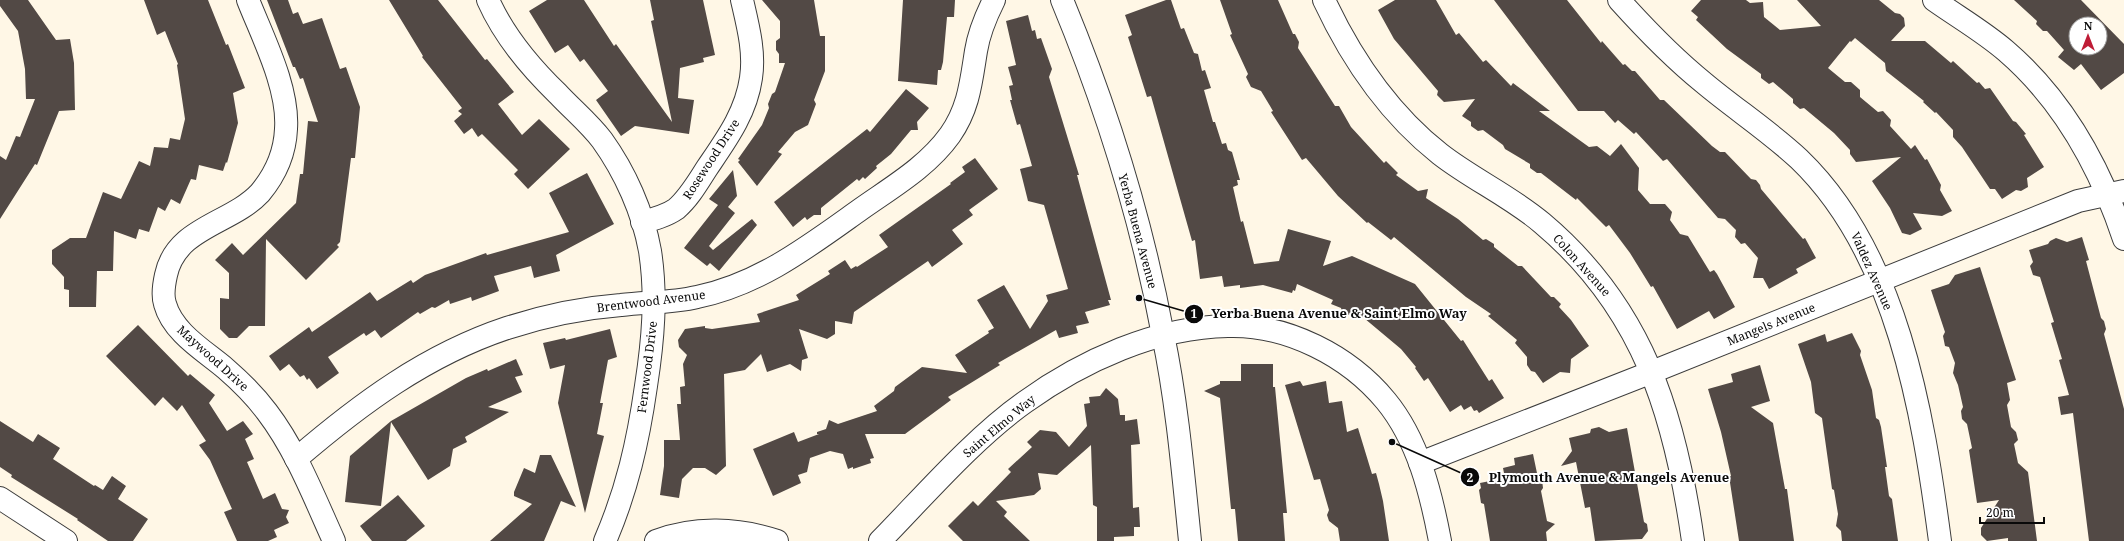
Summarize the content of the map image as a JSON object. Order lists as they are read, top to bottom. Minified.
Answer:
{"streets":{"street":["Rosewood Drive","Yerba Buena Avenue","Colon Avenue","Valdez Avenue","Brentwood Avenue","Mangels Avenue","Maywood Drive","Fernwood Drive","Saint Elmo Way"]},"crossings":[["Rosewood Drive","Fernwood Drive"],["Yerba Buena Avenue","Saint Elmo Way"],["Colon Avenue","Mangels Avenue"],["Valdez Avenue","Mangels Avenue"],["Brentwood Avenue","Maywood Drive"],["Brentwood Avenue","Fernwood Drive"],["Mangels Avenue","Saint Elmo Way"]],"places":["Yerba Buena Avenue & Saint Elmo Way","Plymouth Avenue & Mangels Avenue"],"scale_bar":"20 m","north":"top"}
